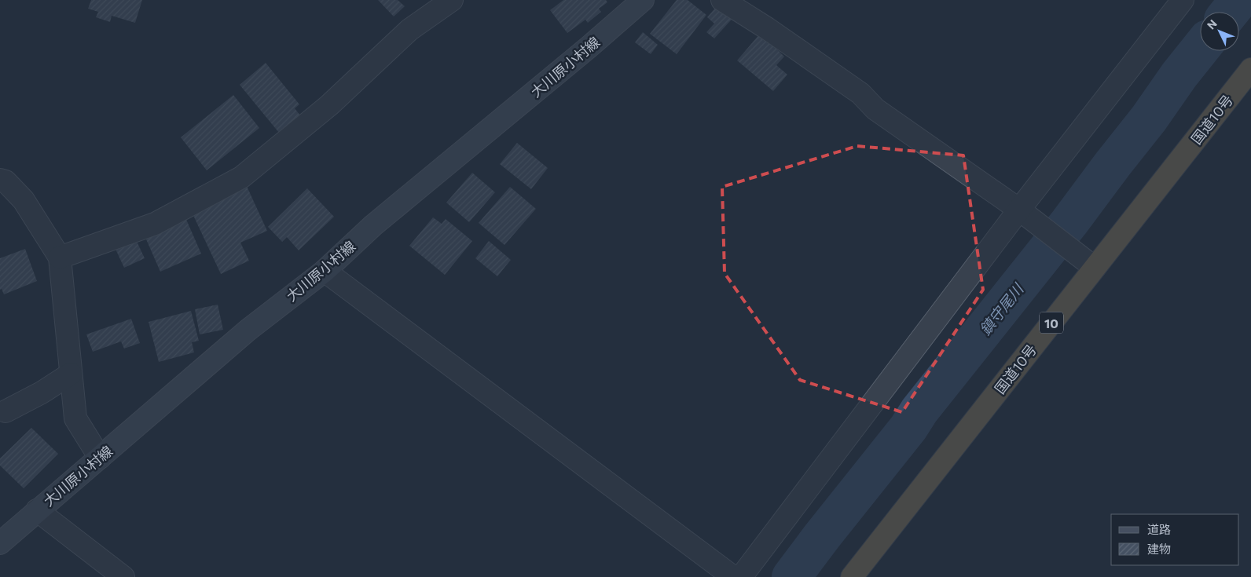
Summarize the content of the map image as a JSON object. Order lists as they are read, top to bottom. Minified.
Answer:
{"streets":{"highway":["国道10号","10"],"main road":["大川原小村線"]},"water":["鎮守尾川"],"legend":["道路","建物"],"north":"top left"}
